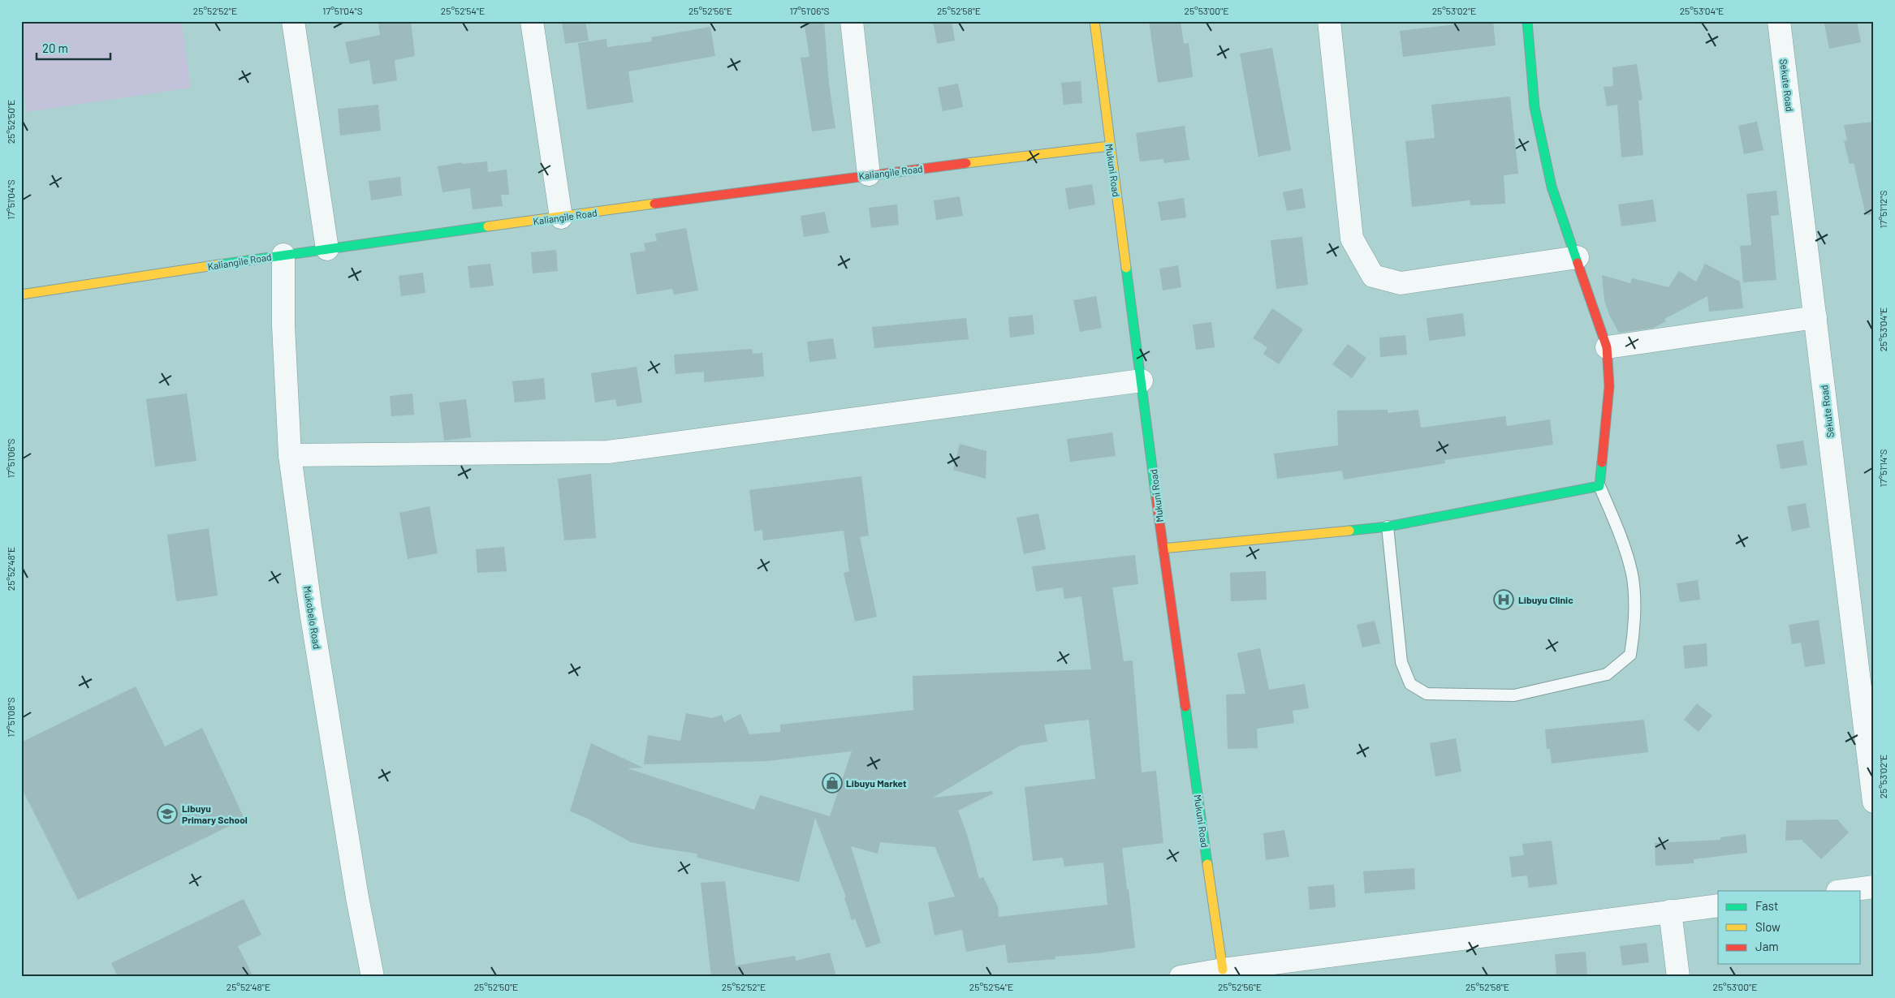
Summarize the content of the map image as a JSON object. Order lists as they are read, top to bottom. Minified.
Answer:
{"streets":{"street":["Sekute Road","Mukuni Road","Kaliangile Road","Mukobelo Road"]},"crossings":[["Mukuni Road","Kaliangile Road"],["Kaliangile Road","Mukobelo Road"]],"places":{"hospital":["Libuyu Clinic"],"shop":["Libuyu Market"],"school or university":["Libuyu Primary School"]},"legend":["Fast","Slow","Jam"],"scale_bar":"20 m","coordinates":["25°52'52\"E","17°51'04\"S","25°52'54\"E","25°52'56\"E","17°51'06\"S","25°52'58\"E","25°53'00\"E","25°53'02\"E","25°53'04\"E","25°52'50\"E","17°51'12\"S","17°51'14\"S","25°52'48\"E","17°51'08\"S"]}
